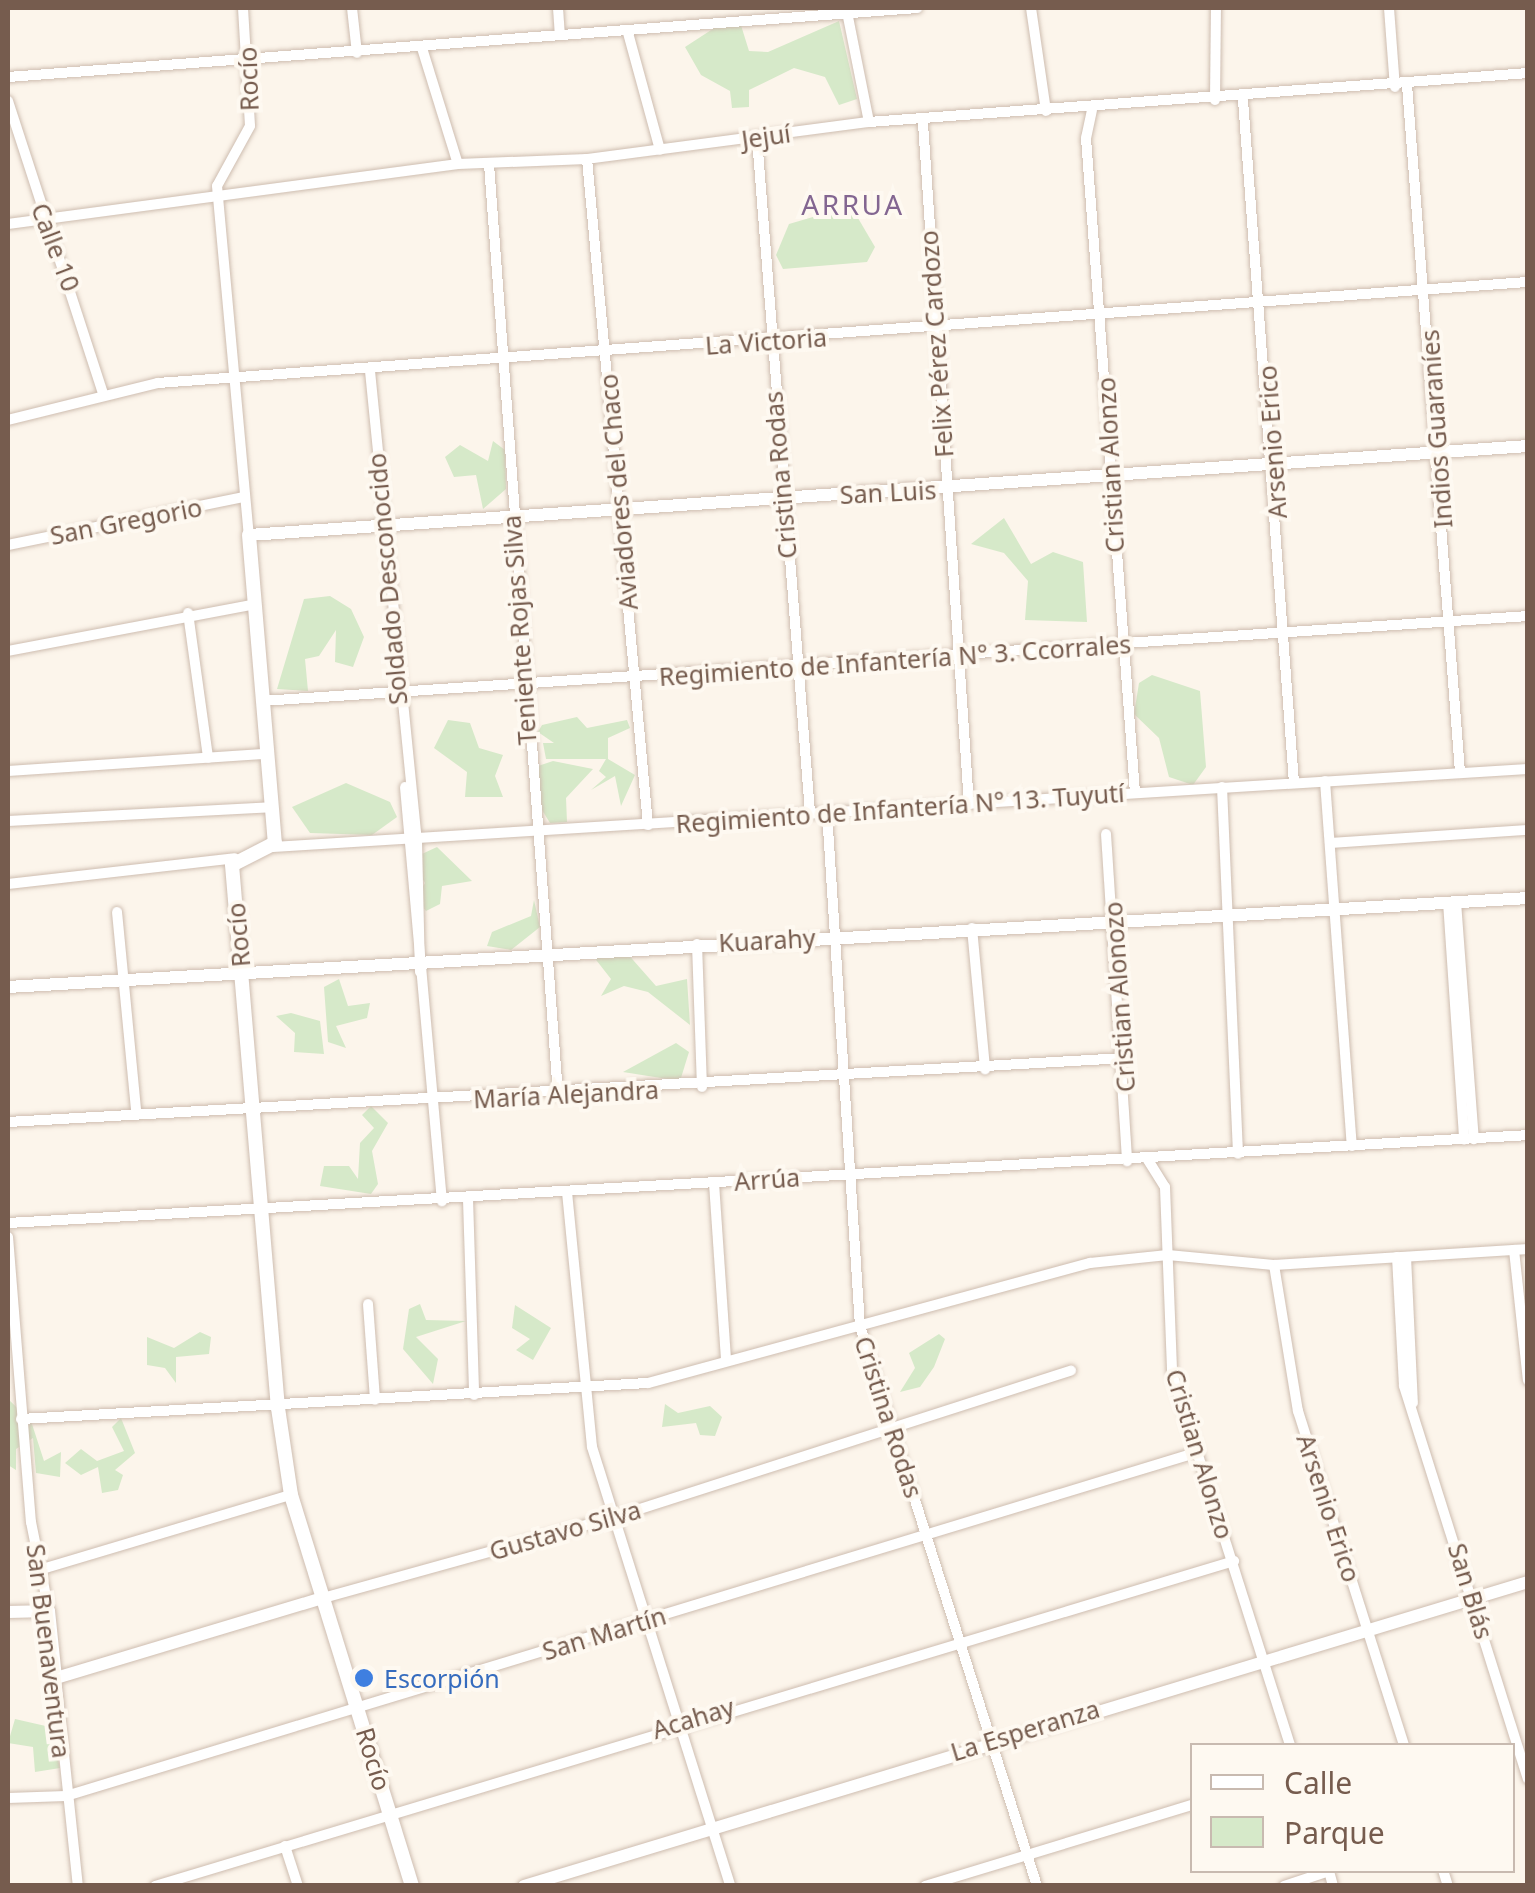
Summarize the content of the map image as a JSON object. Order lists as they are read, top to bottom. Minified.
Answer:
{"streets":{"main road":["Rocío"],"street":["Jejuí","Calle 10","La Victoria","Felix Pérez Cardozo","Indios Guaraníes","Arsenio Erico","Cristian Alonzo","Cristina Rodas","Aviadores del Chaco","San Luis","San Gregorio","Soldado Desconocido","Teniente Rojas Silva","Regimiento de Infantería N° 3. Ccorrales","Regimiento de Infantería N° 13. Tuyutí","Kuarahy","Cristian Alonozo","María Alejandra","Arrúa","Gustavo Silva","San Blás","San Martín","San Buenaventura","Acahay","La Esperanza"]},"crossings":[["Rocío","Jejuí"],["Rocío","La Victoria"],["Rocío","San Luis"],["Rocío","San Gregorio"],["Rocío","Regimiento de Infantería N° 3. Ccorrales"],["Rocío","Regimiento de Infantería N° 13. Tuyutí"],["Rocío","Kuarahy"],["Rocío","María Alejandra"],["Rocío","Arrúa"],["Rocío","Gustavo Silva"],["Rocío","San Martín"],["Rocío","Acahay"],["Jejuí","Calle 10"],["Jejuí","Felix Pérez Cardozo"],["Jejuí","Indios Guaraníes"],["Jejuí","Arsenio Erico"],["Jejuí","Cristian Alonzo"],["Jejuí","Cristina Rodas"],["Jejuí","Aviadores del Chaco"],["Jejuí","Teniente Rojas Silva"],["Calle 10","La Victoria"],["La Victoria","Felix Pérez Cardozo"],["La Victoria","Indios Guaraníes"],["La Victoria","Arsenio Erico"],["La Victoria","Cristian Alonzo"],["La Victoria","Cristina Rodas"],["La Victoria","Aviadores del Chaco"],["La Victoria","Soldado Desconocido"],["La Victoria","Teniente Rojas Silva"],["Felix Pérez Cardozo","San Luis"],["Felix Pérez Cardozo","Regimiento de Infantería N° 3. Ccorrales"],["Felix Pérez Cardozo","Regimiento de Infantería N° 13. Tuyutí"],["Indios Guaraníes","San Luis"],["Indios Guaraníes","Regimiento de Infantería N° 3. Ccorrales"],["Indios Guaraníes","Regimiento de Infantería N° 13. Tuyutí"],["Arsenio Erico","San Luis"],["Arsenio Erico","Regimiento de Infantería N° 3. Ccorrales"],["Arsenio Erico","Regimiento de Infantería N° 13. Tuyutí"],["Arsenio Erico","La Esperanza"],["Cristian Alonzo","San Luis"],["Cristian Alonzo","Regimiento de Infantería N° 3. Ccorrales"],["Cristian Alonzo","Regimiento de Infantería N° 13. Tuyutí"],["Cristian Alonzo","Arrúa"],["Cristian Alonzo","San Martín"],["Cristian Alonzo","Acahay"],["Cristian Alonzo","La Esperanza"],["Cristina Rodas","San Luis"],["Cristina Rodas","Regimiento de Infantería N° 3. Ccorrales"],["Cristina Rodas","Regimiento de Infantería N° 13. Tuyutí"],["Cristina Rodas","Kuarahy"],["Cristina Rodas","María Alejandra"],["Cristina Rodas","Arrúa"],["Cristina Rodas","Gustavo Silva"],["Cristina Rodas","San Martín"],["Cristina Rodas","Acahay"],["Cristina Rodas","La Esperanza"],["Aviadores del Chaco","San Luis"],["Aviadores del Chaco","Regimiento de Infantería N° 3. Ccorrales"],["Aviadores del Chaco","Regimiento de Infantería N° 13. Tuyutí"],["San Luis","Soldado Desconocido"],["San Luis","Teniente Rojas Silva"],["Soldado Desconocido","Regimiento de Infantería N° 3. Ccorrales"],["Soldado Desconocido","Regimiento de Infantería N° 13. Tuyutí"],["Soldado Desconocido","Kuarahy"],["Soldado Desconocido","María Alejandra"],["Soldado Desconocido","Arrúa"],["Teniente Rojas Silva","Regimiento de Infantería N° 3. Ccorrales"],["Teniente Rojas Silva","Regimiento de Infantería N° 13. Tuyutí"],["Teniente Rojas Silva","Kuarahy"],["Teniente Rojas Silva","María Alejandra"],["Kuarahy","Cristian Alonozo"],["Cristian Alonozo","María Alejandra"],["Cristian Alonozo","Arrúa"],["Gustavo Silva","San Buenaventura"],["San Blás","La Esperanza"],["San Martín","San Buenaventura"]],"districts":["ARRUA"],"places":["Escorpión"],"legend":["Calle","Parque"]}
